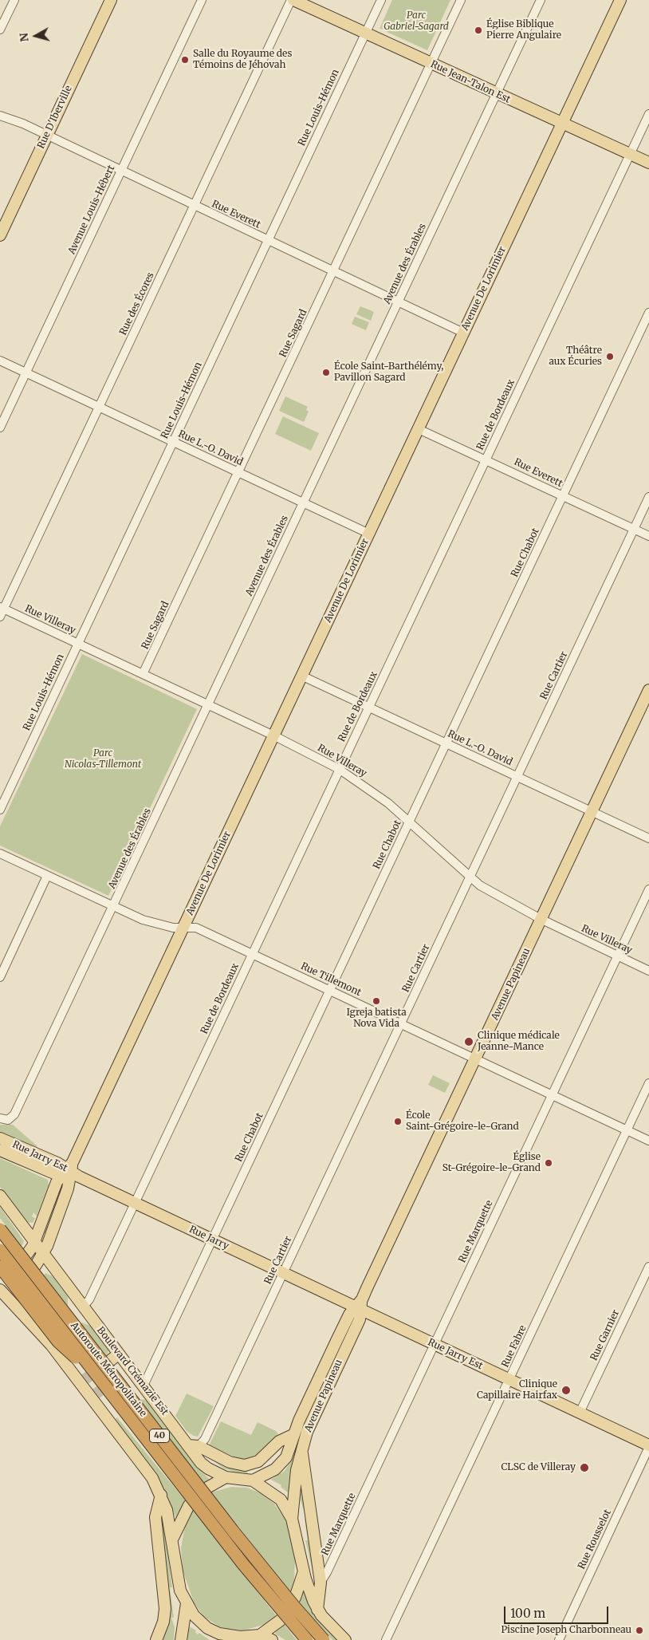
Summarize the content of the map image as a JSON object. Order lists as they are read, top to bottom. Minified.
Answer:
{"streets":{"highway":["Autoroute Métropolitaine","40"],"main road":["Rue Jean-Talon Est","Rue D'Iberville","Avenue De Lorimier","Avenue Papineau","Rue Jarry Est","Rue Jarry","Boulevard Crémazie Est"],"street":["Rue Louis-Hémon","Avenue Louis-Hébert","Rue Everett","Avenue des Érables","Rue des Écores","Rue Sagard","Rue de Bordeaux","Rue L.-O. David","Rue Chabot","Rue Villeray","Rue Cartier","Rue Tillemont","Rue Marquette","Rue Garnier","Rue Fabre","Rue Rousselot"]},"crossings":[["Rue Jean-Talon Est","Rue Louis-Hémon"],["Rue Jean-Talon Est","Avenue des Érables"],["Rue Jean-Talon Est","Avenue De Lorimier"],["Rue Jean-Talon Est","Rue des Écores"],["Rue Jean-Talon Est","Rue Sagard"],["Rue Jean-Talon Est","Rue de Bordeaux"],["Rue Louis-Hémon","Rue Everett"],["Rue Louis-Hémon","Rue L.-O. David"],["Rue Louis-Hémon","Rue Villeray"],["Rue D'Iberville","Rue Everett"],["Avenue Louis-Hébert","Rue Everett"],["Avenue Louis-Hébert","Rue L.-O. David"],["Rue Everett","Avenue des Érables"],["Rue Everett","Avenue De Lorimier"],["Rue Everett","Rue des Écores"],["Rue Everett","Rue Sagard"],["Rue Everett","Rue de Bordeaux"],["Rue Everett","Rue Chabot"],["Rue Everett","Rue Cartier"],["Avenue des Érables","Rue L.-O. David"],["Avenue des Érables","Rue Villeray"],["Avenue des Érables","Rue Tillemont"],["Avenue De Lorimier","Rue L.-O. David"],["Avenue De Lorimier","Rue Villeray"],["Avenue De Lorimier","Rue Tillemont"],["Avenue De Lorimier","Rue Jarry Est"],["Avenue De Lorimier","Boulevard Crémazie Est"],["Rue des Écores","Rue L.-O. David"],["Rue des Écores","Rue Villeray"],["Rue Sagard","Rue L.-O. David"],["Rue Sagard","Rue Villeray"],["Rue de Bordeaux","Rue L.-O. David"],["Rue de Bordeaux","Rue Villeray"],["Rue de Bordeaux","Rue Tillemont"],["Rue de Bordeaux","Rue Jarry Est"],["Rue de Bordeaux","Rue Jarry"],["Rue de Bordeaux","Boulevard Crémazie Est"],["Rue L.-O. David","Rue Chabot"],["Rue L.-O. David","Rue Cartier"],["Rue L.-O. David","Avenue Papineau"],["Rue Chabot","Rue Villeray"],["Rue Chabot","Rue Tillemont"],["Rue Chabot","Rue Jarry"],["Rue Chabot","Boulevard Crémazie Est"],["Rue Villeray","Rue Cartier"],["Rue Villeray","Avenue Papineau"],["Rue Villeray","Rue Marquette"],["Rue Cartier","Rue Tillemont"],["Rue Cartier","Rue Jarry Est"],["Rue Cartier","Rue Jarry"],["Rue Cartier","Boulevard Crémazie Est"],["Rue Tillemont","Avenue Papineau"],["Rue Tillemont","Rue Marquette"],["Rue Tillemont","Rue Fabre"],["Avenue Papineau","Rue Jarry Est"],["Avenue Papineau","Boulevard Crémazie Est"],["Rue Jarry Est","Rue Marquette"],["Rue Jarry Est","Rue Jarry"],["Rue Jarry Est","Rue Garnier"],["Rue Jarry Est","Rue Fabre"],["Rue Jarry Est","Rue Rousselot"]],"parks":["Parc Gabriel-Sagard","Parc Nicolas-Tillemont"],"places":["Église Biblique Pierre Angulaire","Salle du Royaume des Témoins de Jéhovah","Théâtre aux Écuries","École Saint-Barthélémy, Pavillon Sagard","Igreja batista Nova Vida","Clinique médicale Jeanne-Mance","École Saint-Grégoire-le-Grand","Église St-Grégoire-le-Grand","Clinique Capillaire Hairfax","CLSC de Villeray","Piscine Joseph Charbonneau"],"scale_bar":"100 m","north":"left"}
